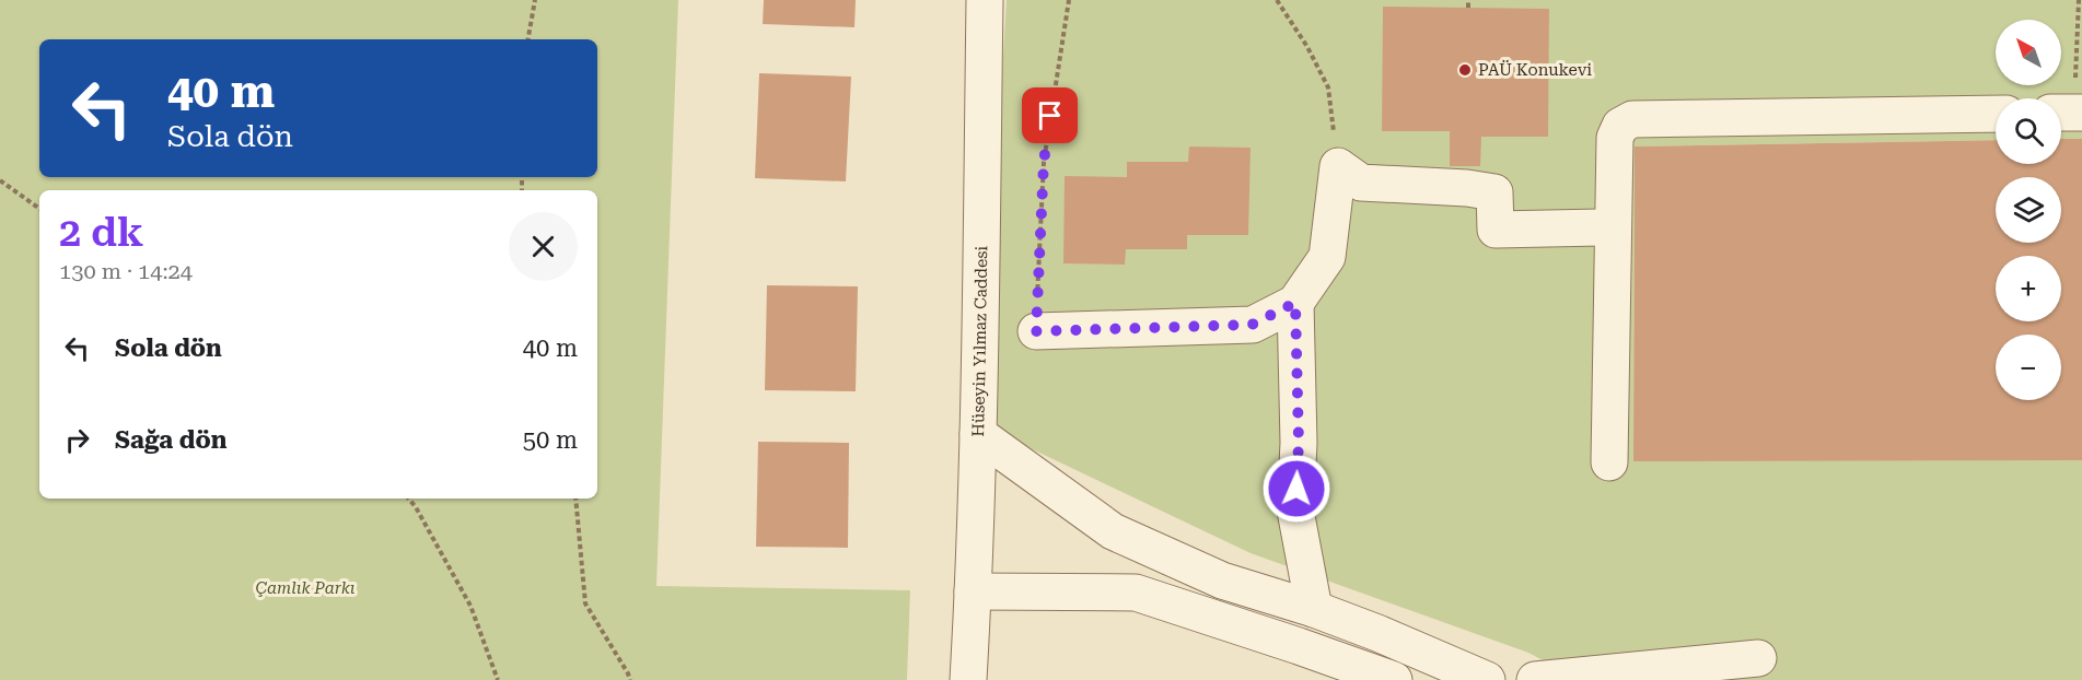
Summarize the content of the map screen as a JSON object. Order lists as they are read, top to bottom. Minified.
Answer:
{"streets":{"street":["Hüseyin Yılmaz Caddesi"]},"parks":["Çamlık Parkı"],"places":["PAÜ Konukevi"],"north":"top left","page":{"map_buttons":["+","−"],"turn":["40 m","Sola dön"],"heading":["2 dk","130 m · 14:24"],"list":[{"name":"Sola dön","value":"40 m"},{"name":"Sağa dön","value":"50 m"}]}}
